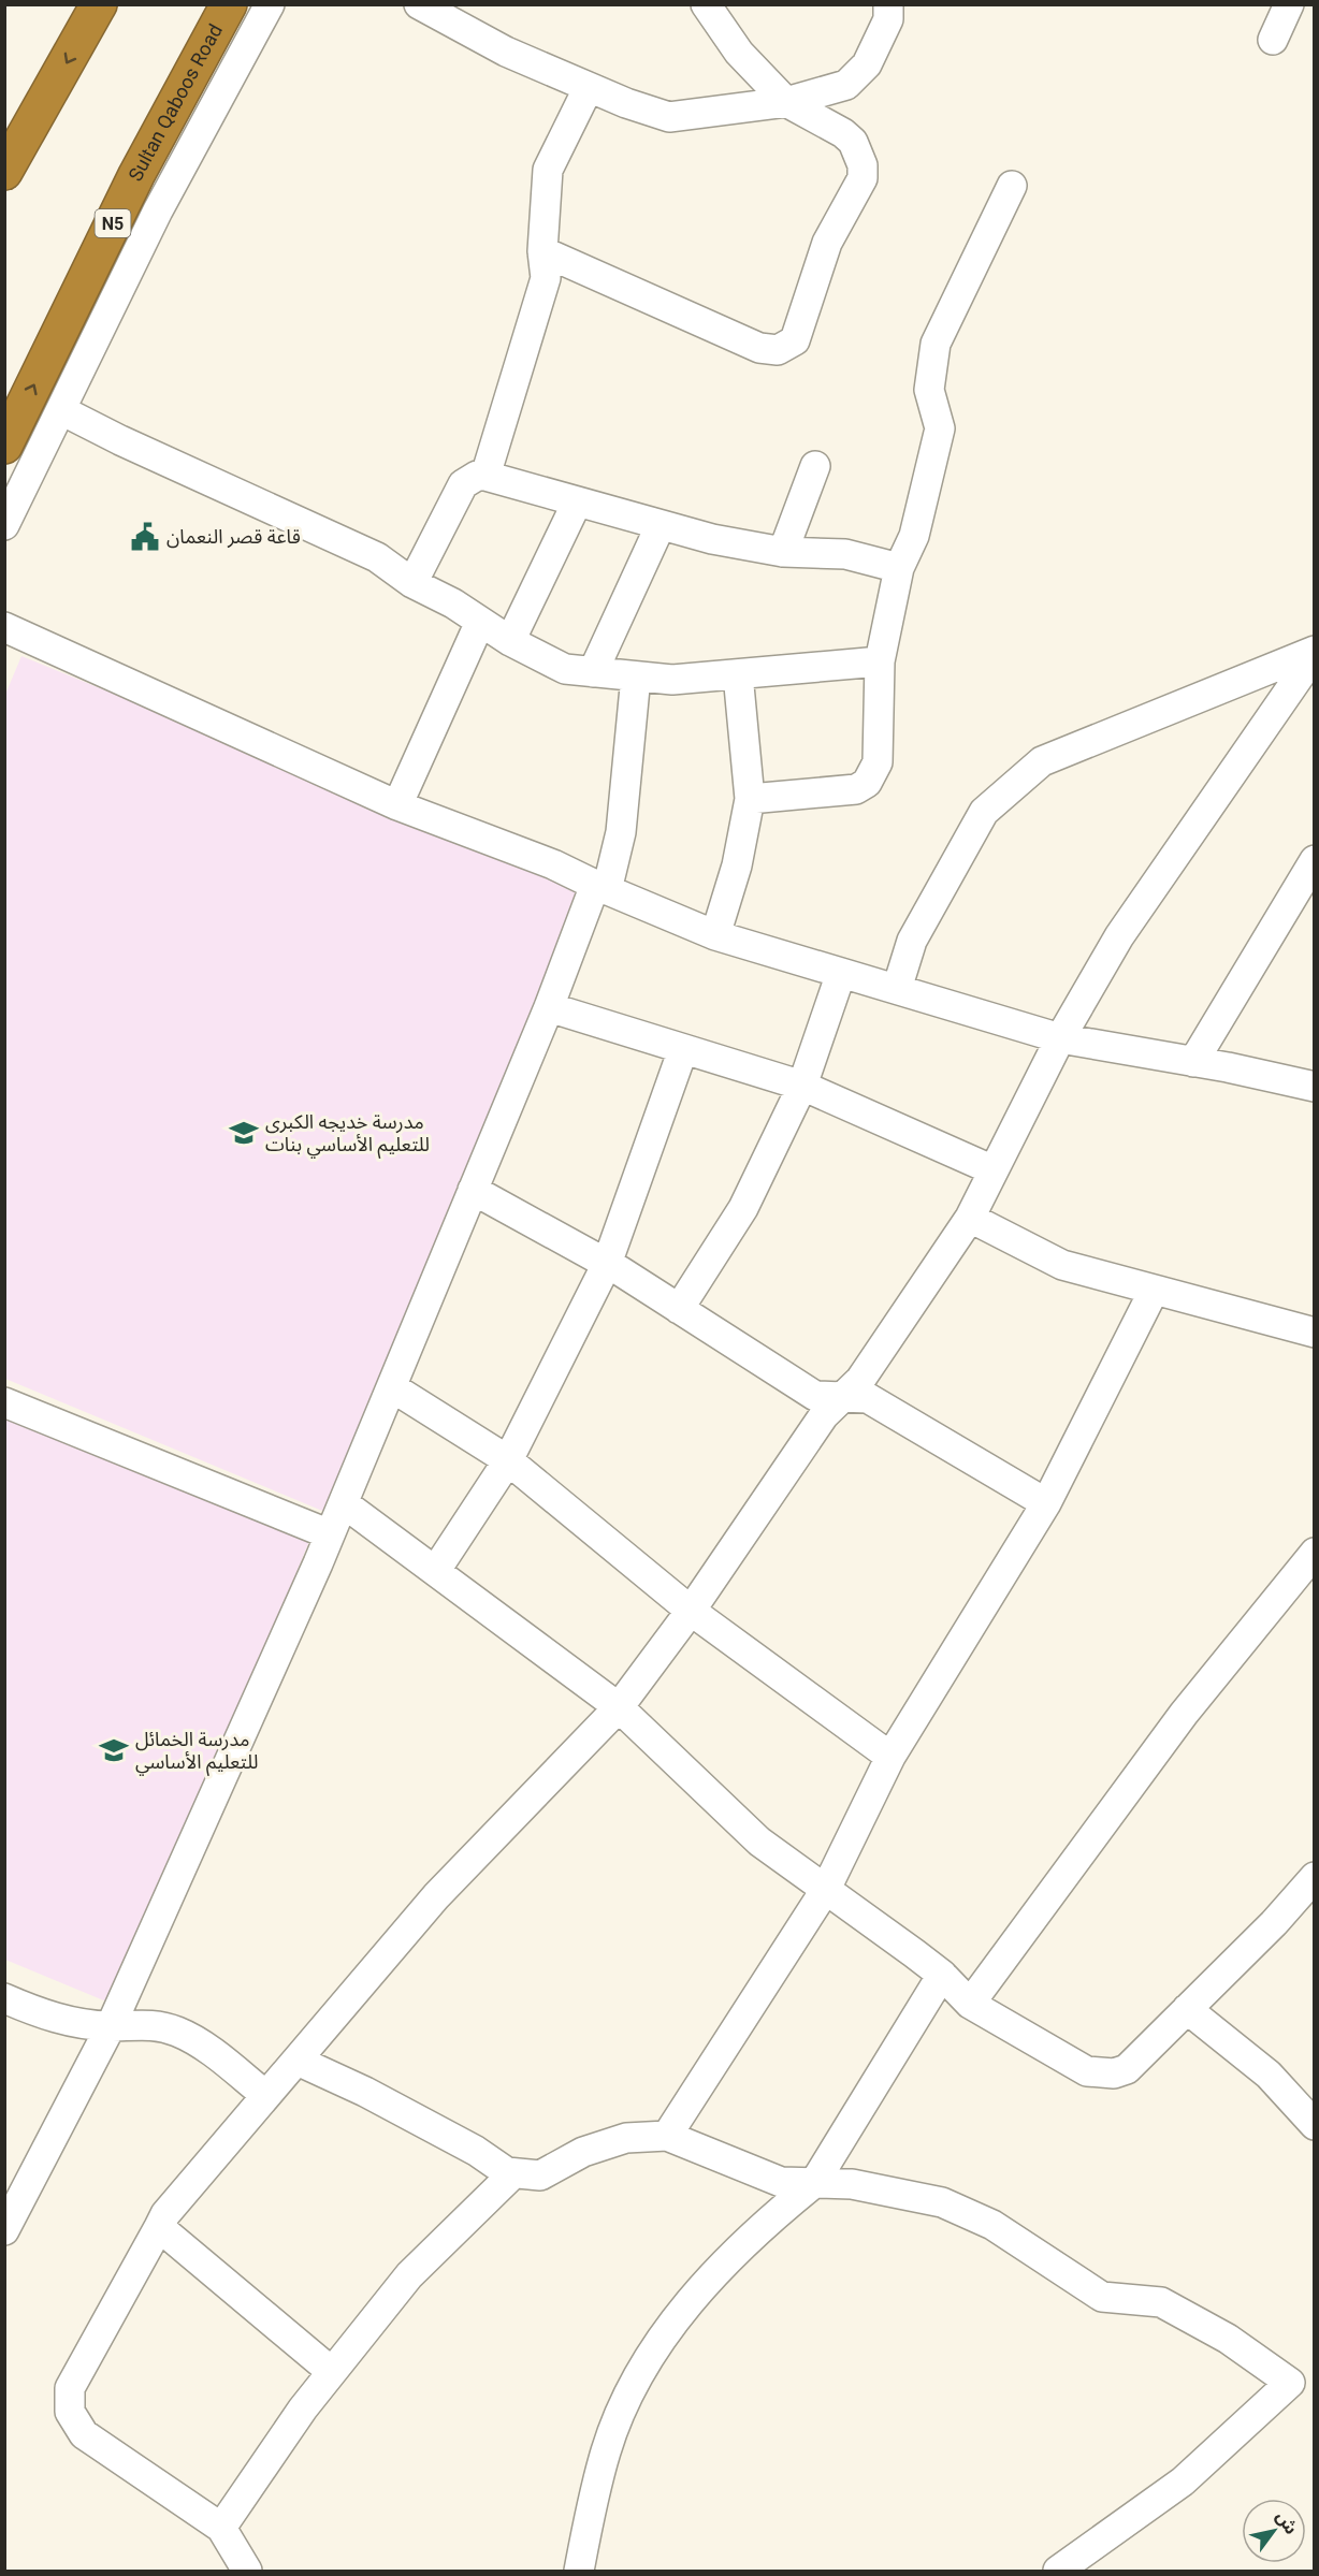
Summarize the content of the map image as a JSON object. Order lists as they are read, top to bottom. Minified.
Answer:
{"streets":{"highway":["Sultan Qaboos Road","N5"]},"places":{"public building":["قاعة قصر النعمان"],"school or university":["مدرسة خديجه الكبرى للتعليم الأساسي بنات","مدرسة الخمائل للتعليم الأساسي"]},"north":"top right"}
